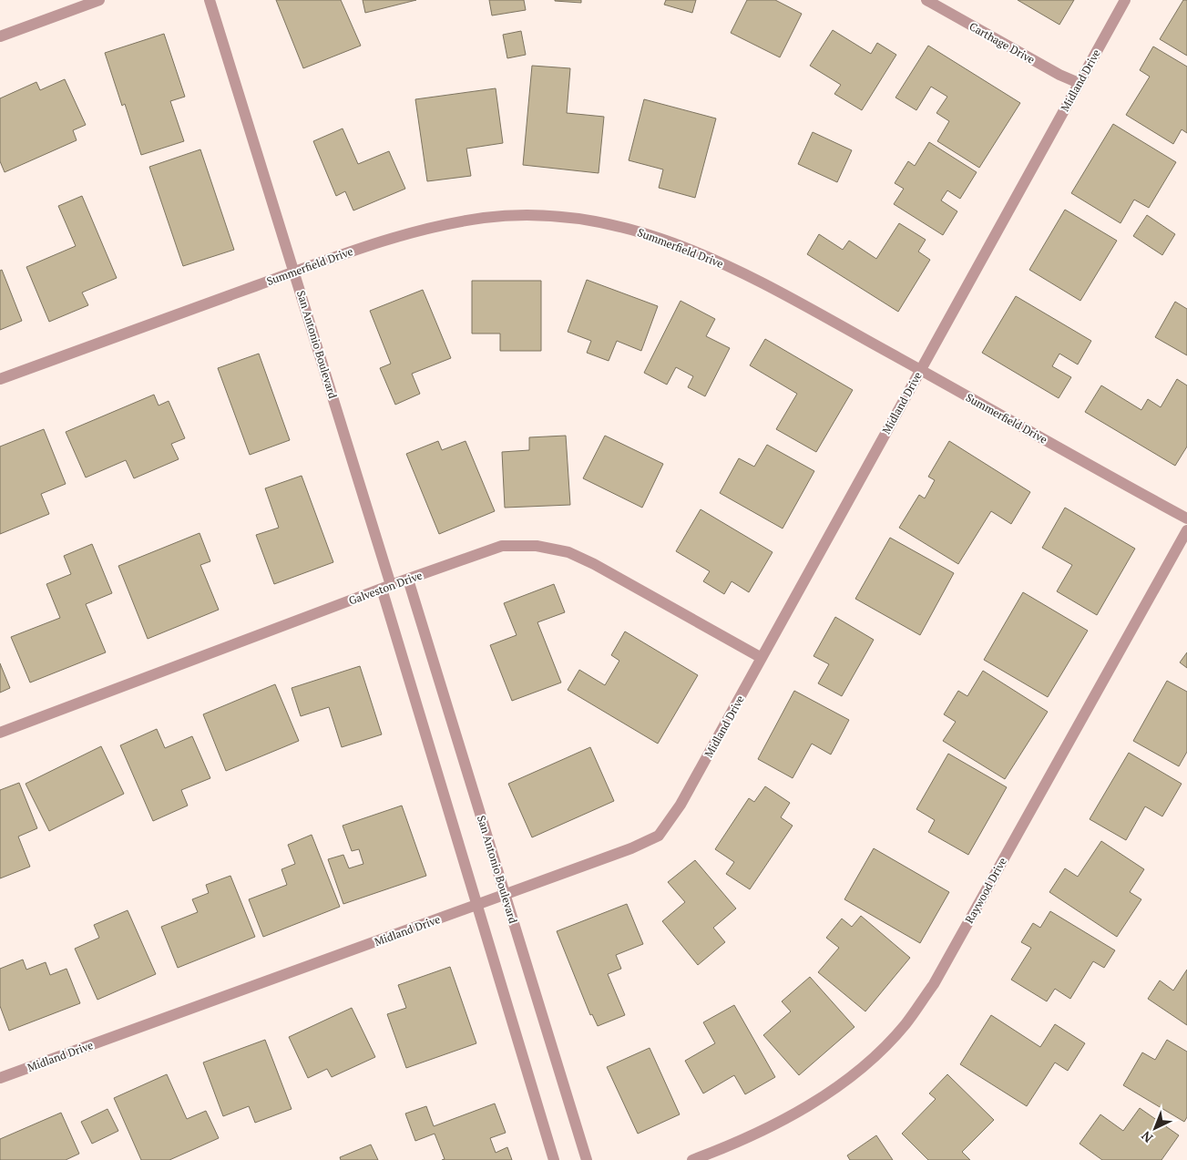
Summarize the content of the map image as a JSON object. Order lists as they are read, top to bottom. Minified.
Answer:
{"streets":{"street":["Carthage Drive","Midland Drive","Summerfield Drive","San Antonio Boulevard","Galveston Drive","Raywood Drive"]},"crossings":[["Carthage Drive","Midland Drive"],["Midland Drive","Summerfield Drive"],["Midland Drive","San Antonio Boulevard"],["Midland Drive","Galveston Drive"],["Summerfield Drive","San Antonio Boulevard"],["San Antonio Boulevard","Galveston Drive"]],"north":"bottom left"}
